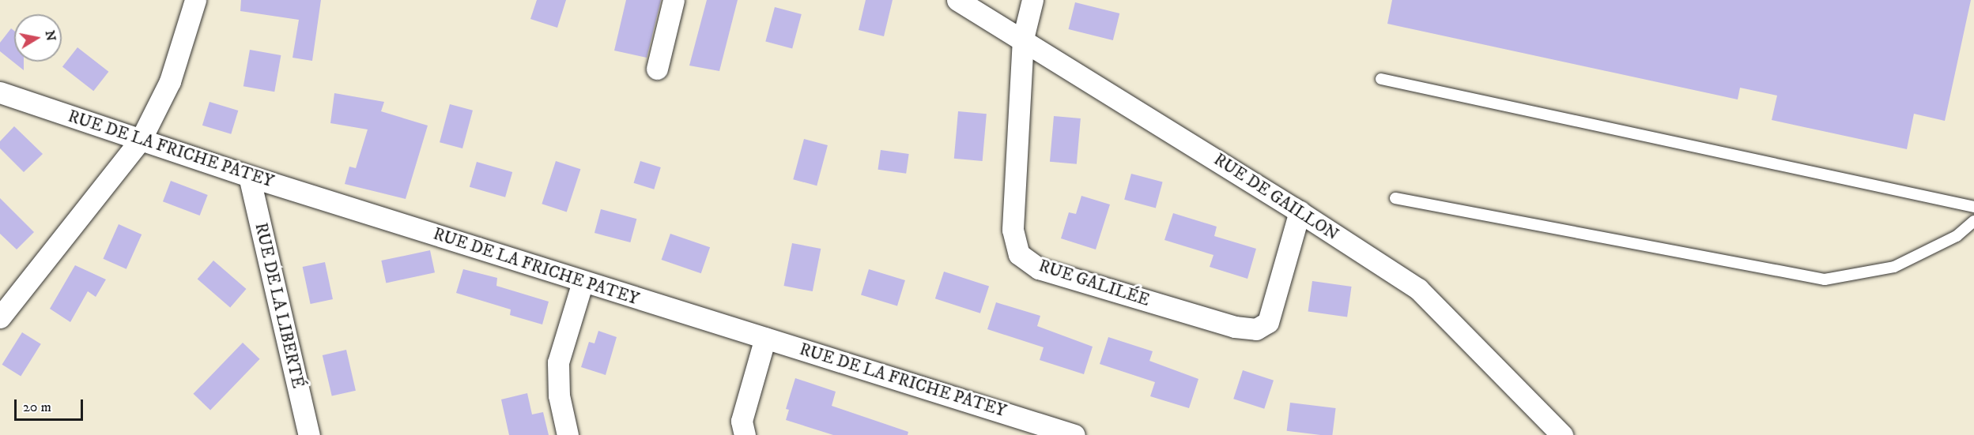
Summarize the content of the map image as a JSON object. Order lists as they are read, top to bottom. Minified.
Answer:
{"streets":{"street":["RUE DE LA FRICHE PATEY","RUE DE GAILLON","RUE GALILÉE","RUE DE LA LIBERTÉ"]},"crossings":[["RUE DE LA FRICHE PATEY","RUE DE LA LIBERTÉ"],["RUE DE GAILLON","RUE GALILÉE"]],"scale_bar":"20 m","north":"right"}
